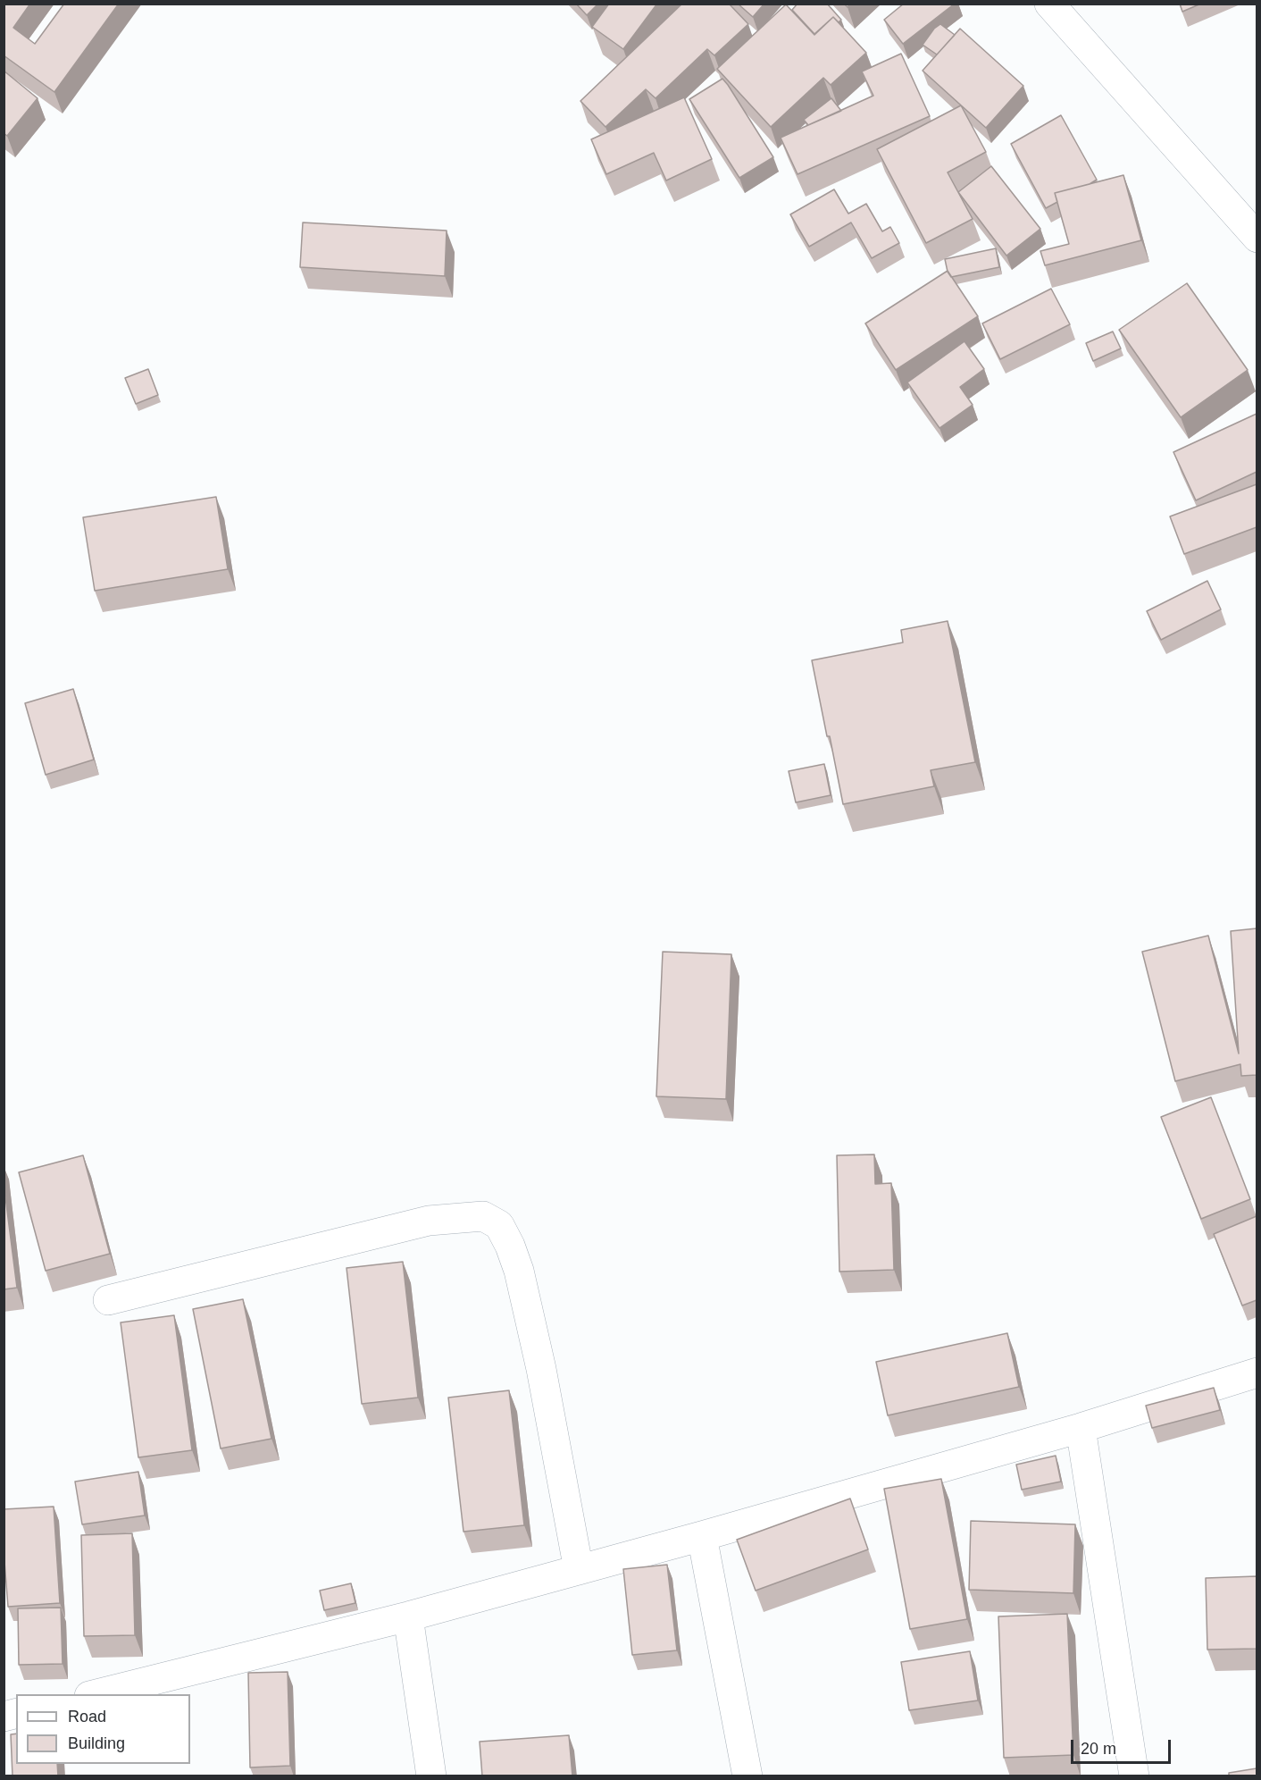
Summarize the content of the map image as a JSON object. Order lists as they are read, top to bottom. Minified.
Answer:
{"legend":["Road","Building"],"scale_bar":"20 m"}
